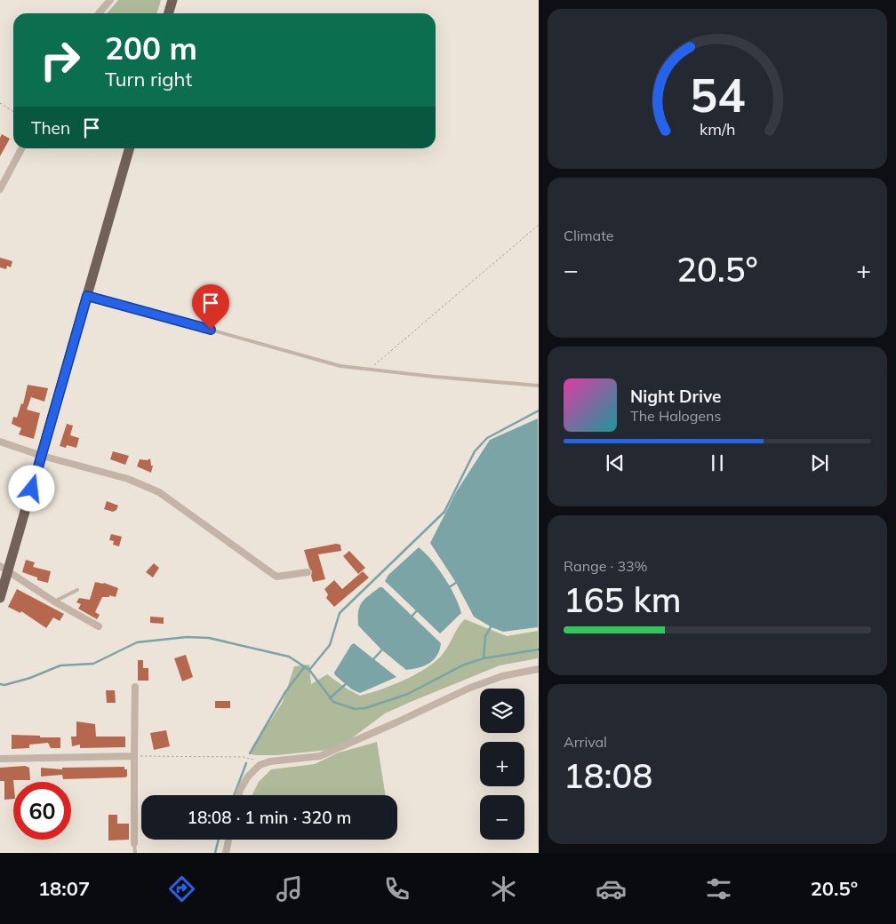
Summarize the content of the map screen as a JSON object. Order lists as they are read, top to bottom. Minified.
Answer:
{"page":{"turn":["200 m","Turn right"],"then":"Then","tile":["Climate",["Range · 33%","165 km"],["Arrival","18:08"]],"heat":["−","20.5°","+"],"song":["Night Drive","The Halogens"],"map_buttons":["+","−"],"limit":"60","trip":"18:08 · 1 min · 320 m","tabs":["18:07","20.5°"],"gauge":["54","km/h"]}}
